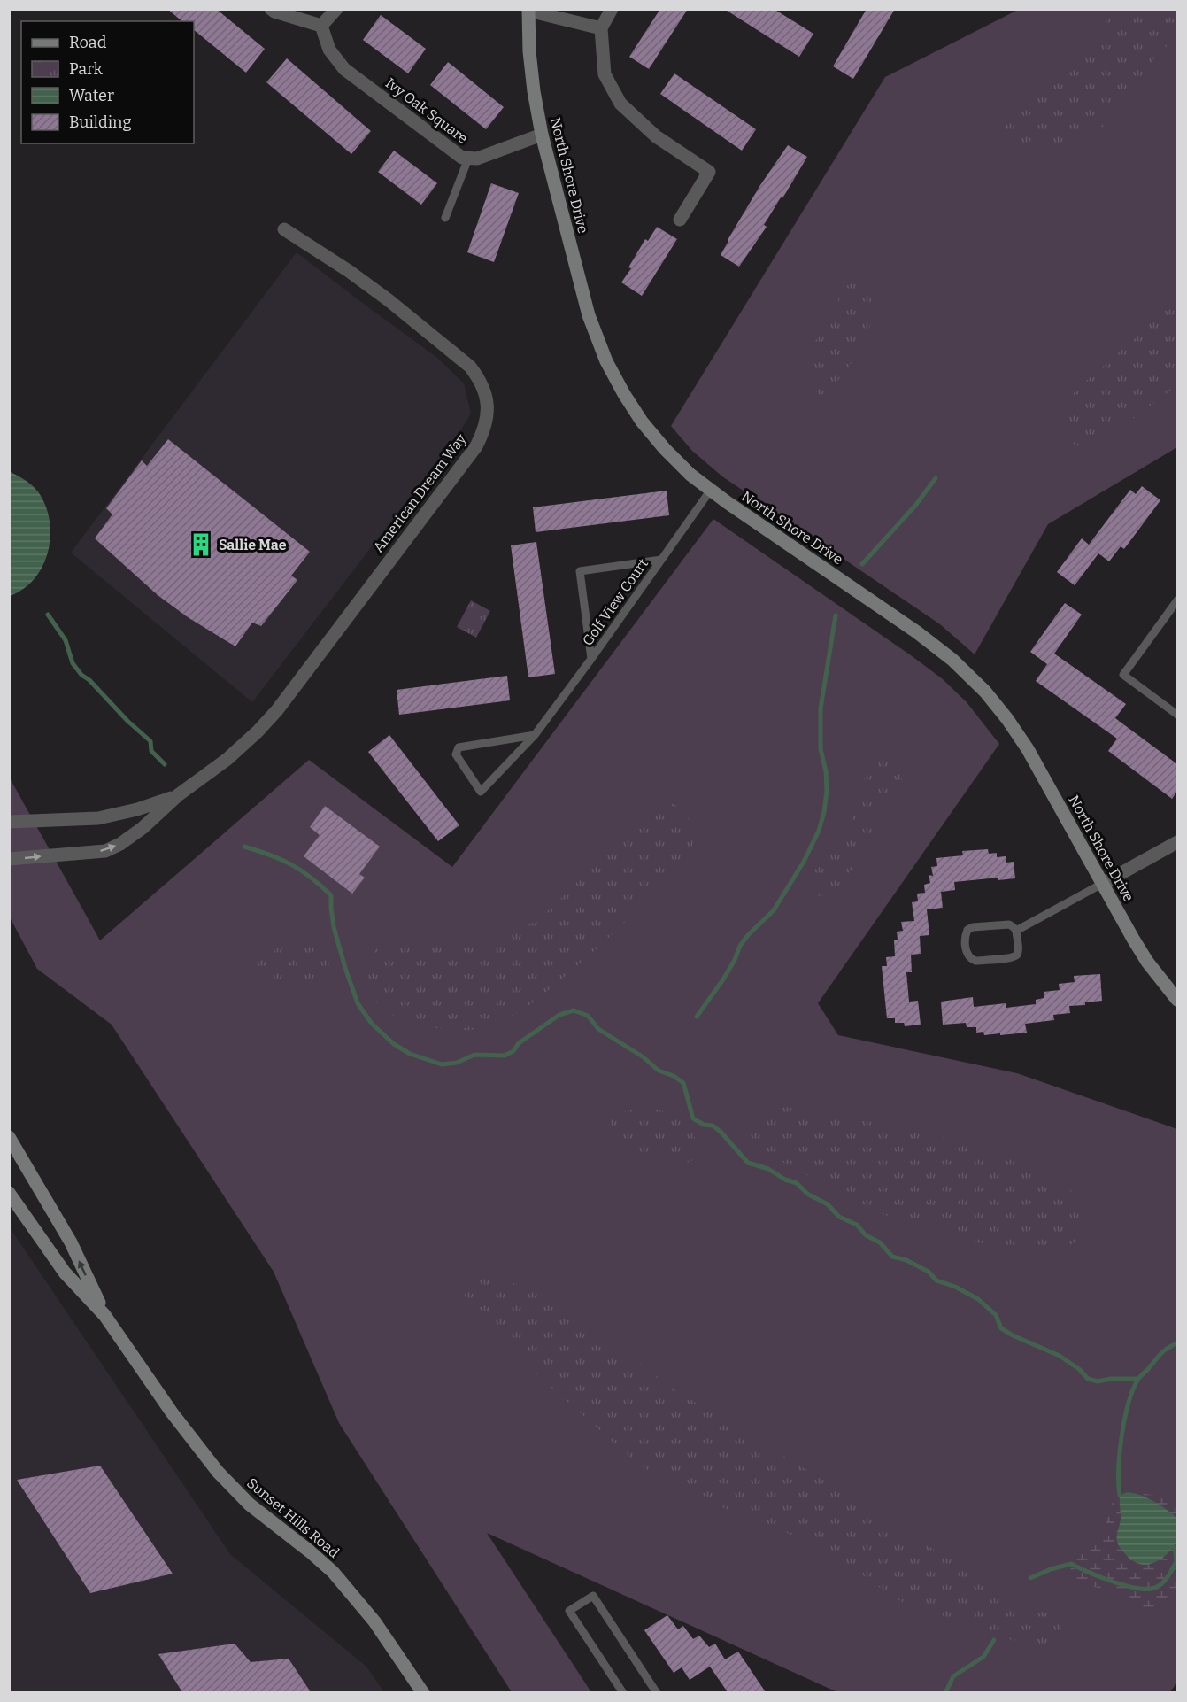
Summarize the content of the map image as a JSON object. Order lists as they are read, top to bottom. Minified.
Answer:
{"streets":{"street":["Ivy Oak Square","North Shore Drive","American Dream Way","Sunset Hills Road"],"lane":["Golf View Court"]},"crossings":[["Ivy Oak Square","North Shore Drive"],["North Shore Drive","Golf View Court"]],"places":{"building":["Sallie Mae"]},"legend":["Road","Park","Water","Building"]}
